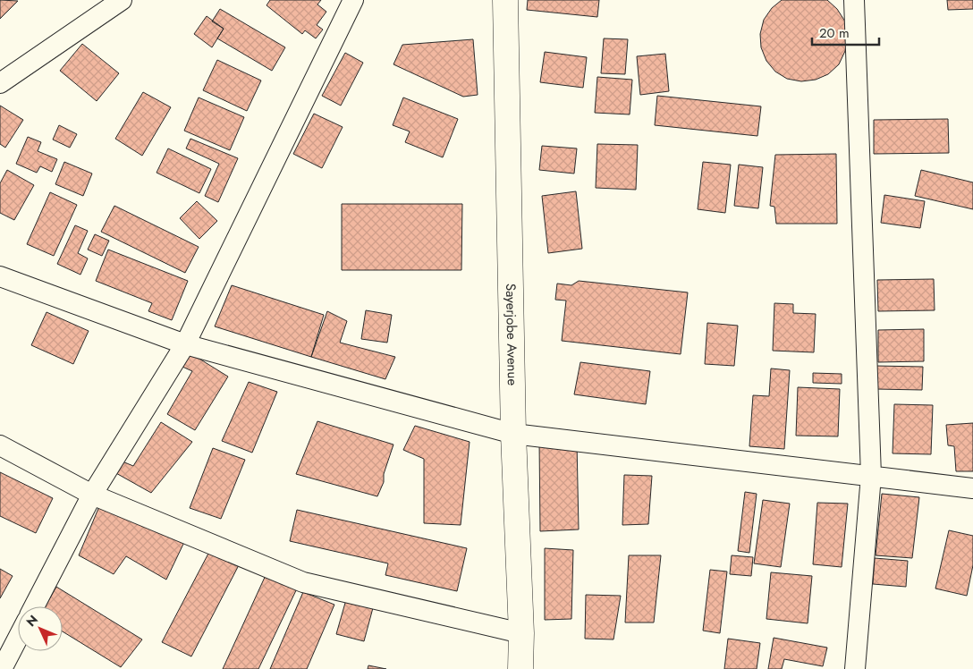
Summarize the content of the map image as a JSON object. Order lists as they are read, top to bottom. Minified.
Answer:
{"streets":{"main road":["Sayerjobe Avenue"]},"scale_bar":"20 m","north":"top left"}
